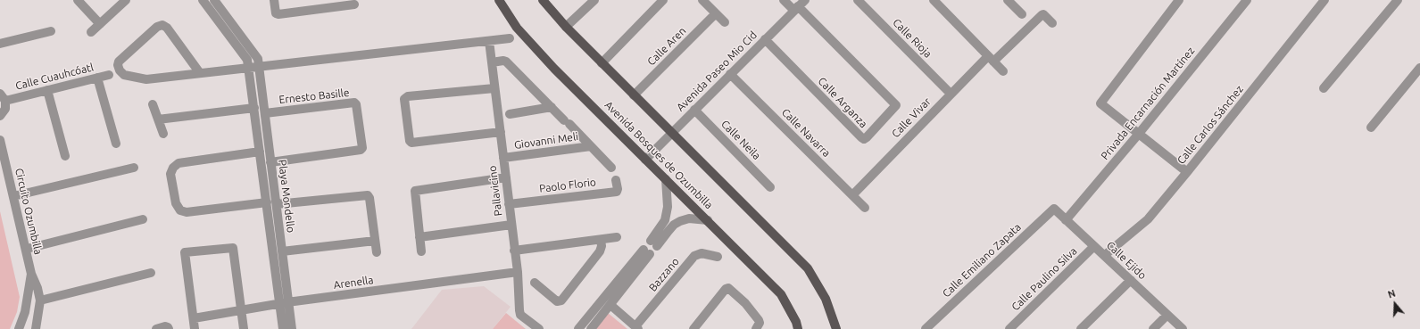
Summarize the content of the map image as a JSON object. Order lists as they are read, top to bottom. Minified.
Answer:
{"streets":{"main road":["Avenida Bosques de Ozumbilla"],"street":["Calle Rioja","Calle Aren","Avenida Paseo Mio Cid","Calle Cuauhcóatl","Ernesto Basille","Calle Arganza","Privada Encarnación Martínez","Calle Vivar","Calle Carlos Sánchez","Calle Navarra","Calle Neila","Giovanni Meli","Paolo Florio","Pallavicino","Playa Mondello","Circuito Ozumbilla","Calle Emiliano Zapata","Calle Ejido","Bazzano","Calle Paulino Silva","Arenella"]},"crossings":[["Calle Rioja","Calle Vivar"],["Avenida Paseo Mio Cid","Calle Arganza"],["Avenida Paseo Mio Cid","Calle Navarra"],["Avenida Paseo Mio Cid","Calle Neila"],["Avenida Paseo Mio Cid","Avenida Bosques de Ozumbilla"],["Ernesto Basille","Playa Mondello"],["Privada Encarnación Martínez","Calle Ejido"],["Calle Vivar","Calle Navarra"],["Calle Carlos Sánchez","Calle Ejido"],["Giovanni Meli","Pallavicino"],["Paolo Florio","Pallavicino"],["Pallavicino","Arenella"],["Playa Mondello","Arenella"],["Calle Emiliano Zapata","Calle Ejido"],["Calle Ejido","Calle Paulino Silva"]],"north":"top"}
